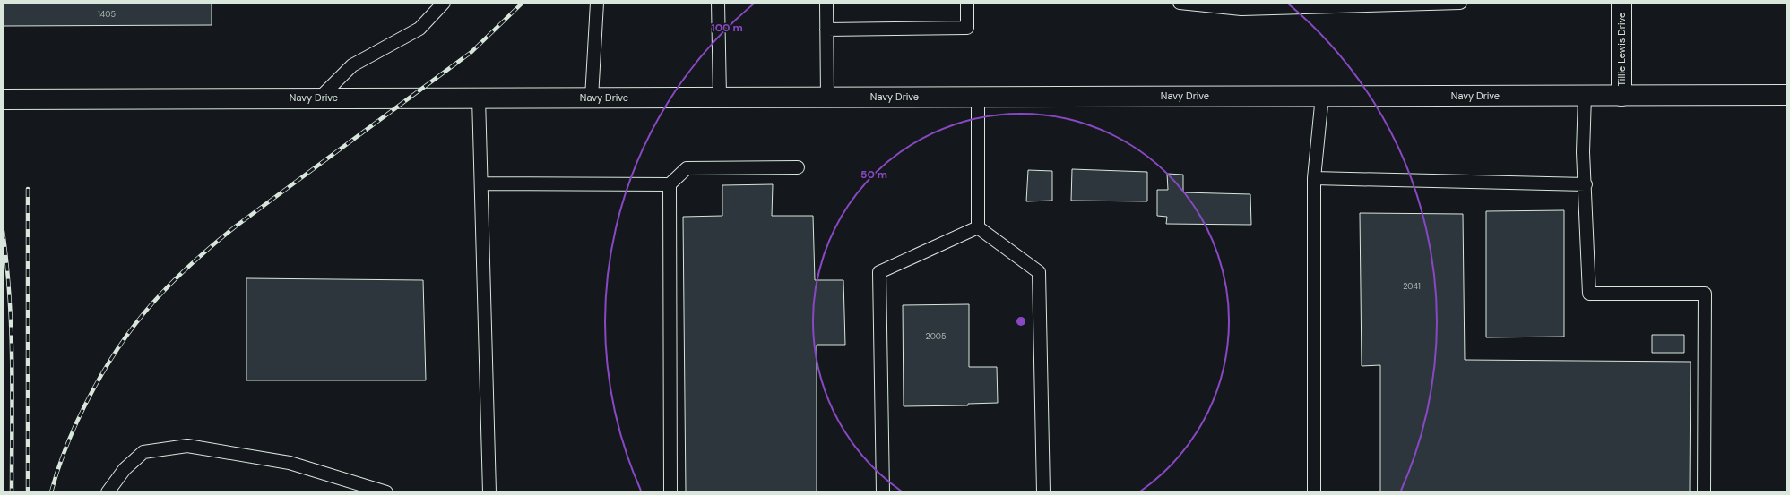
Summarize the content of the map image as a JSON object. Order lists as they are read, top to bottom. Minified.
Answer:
{"streets":{"street":["Tillie Lewis Drive","Navy Drive"]},"crossings":[["Tillie Lewis Drive","Navy Drive"]],"house_numbers":["1405","2041","2005"],"rings":["100 m","50 m"]}
